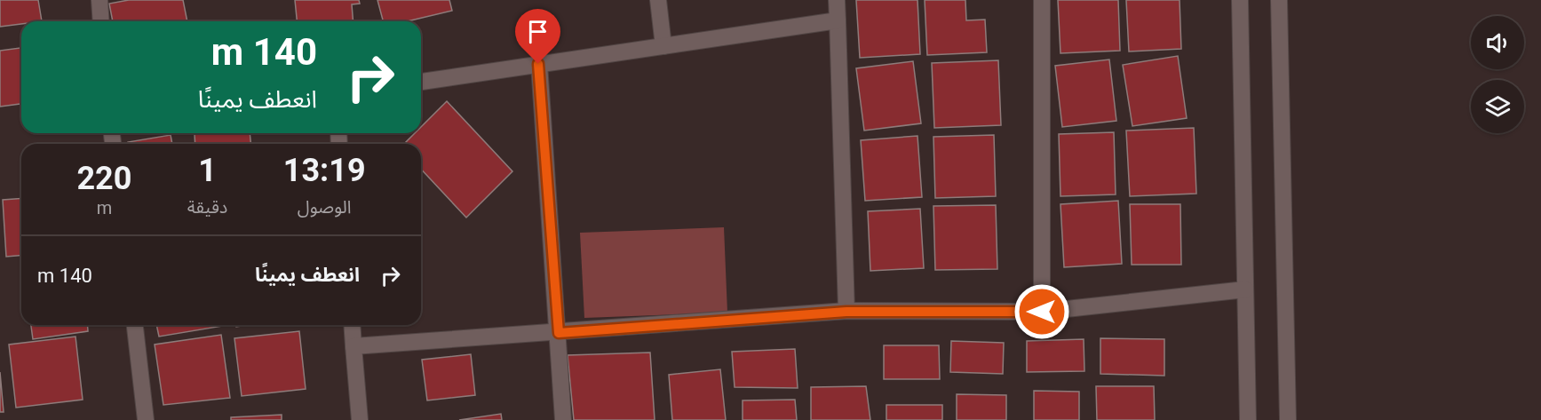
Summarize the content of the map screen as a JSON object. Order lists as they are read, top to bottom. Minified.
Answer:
{"page":{"turn":["140 m","انعطف يمينًا"],"eta":["13:19","الوصول","1","دقيقة","220","m"],"list":[{"name":"انعطف يمينًا","value":"140 m"}]}}
